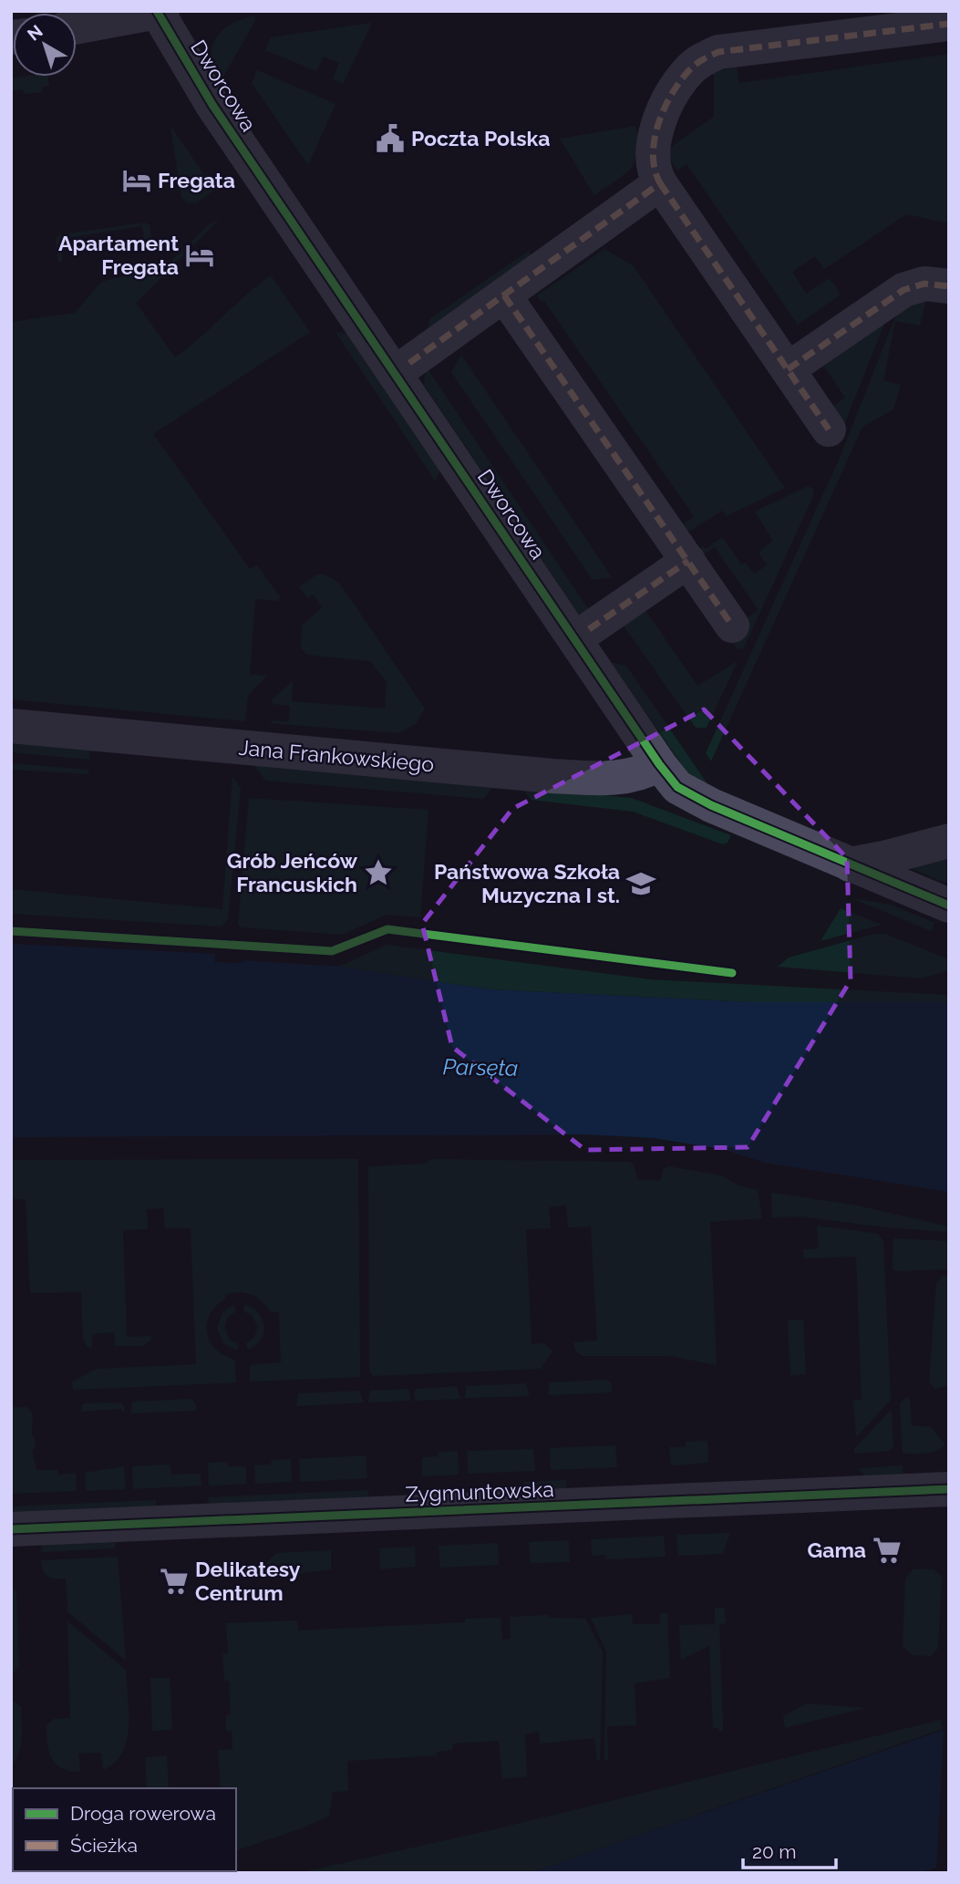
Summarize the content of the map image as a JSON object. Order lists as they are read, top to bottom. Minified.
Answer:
{"streets":{"street":["Dworcowa","Jana Frankowskiego","Zygmuntowska"]},"crossings":[["Dworcowa","Jana Frankowskiego"]],"water":["Parsęta"],"places":{"public building":["Poczta Polska"],"hotel":["Fregata","Apartament Fregata"],"place":["Grób Jeńców Francuskich"],"school or university":["Państwowa Szkoła Muzyczna I st."],"supermarket":["Gama","Delikatesy Centrum"]},"legend":["Droga rowerowa","Ścieżka"],"scale_bar":"20 m","north":"top left"}
